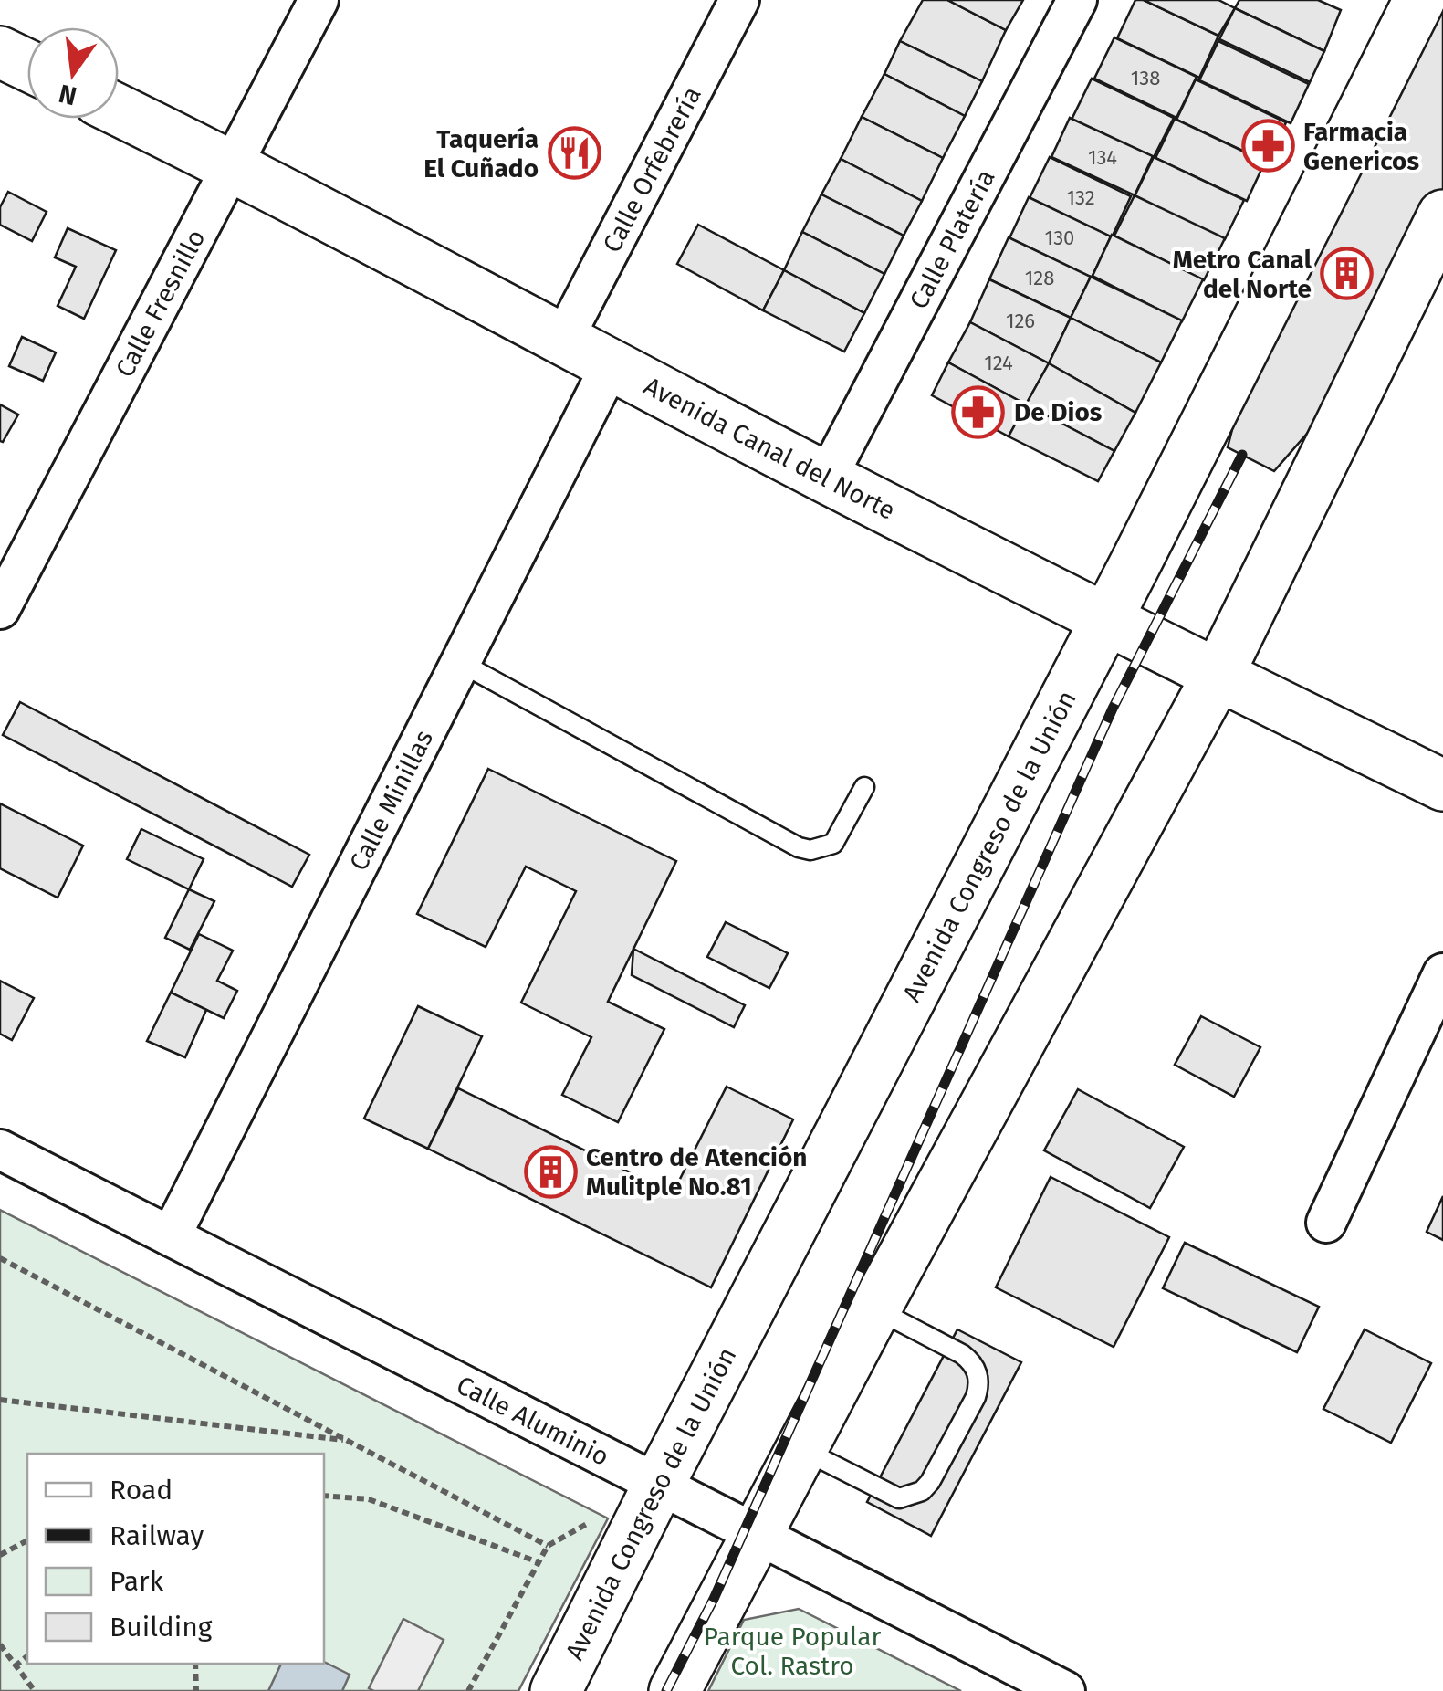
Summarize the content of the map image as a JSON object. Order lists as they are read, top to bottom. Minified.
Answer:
{"streets":{"main road":["Avenida Canal del Norte","Avenida Congreso de la Unión"],"street":["Calle Orfebrería","Calle Platería","Calle Fresnillo","Calle Minillas","Calle Aluminio"]},"crossings":[["Calle Orfebrería","Avenida Canal del Norte"],["Calle Platería","Avenida Canal del Norte"],["Calle Fresnillo","Avenida Canal del Norte"],["Avenida Canal del Norte","Calle Minillas"],["Avenida Canal del Norte","Avenida Congreso de la Unión"],["Calle Minillas","Calle Aluminio"],["Avenida Congreso de la Unión","Calle Aluminio"]],"parks":["Parque Popular Col. Rastro"],"places":{"pharmacy":["Farmacia Genericos","De Dios"],"restaurant":["Taquería El Cuñado"],"building":["Metro Canal del Norte","Centro de Atención Mulitple No.81"]},"house_numbers":["138","134","132","130","128","126","124"],"legend":["Road","Railway","Park","Building"],"north":"bottom"}
